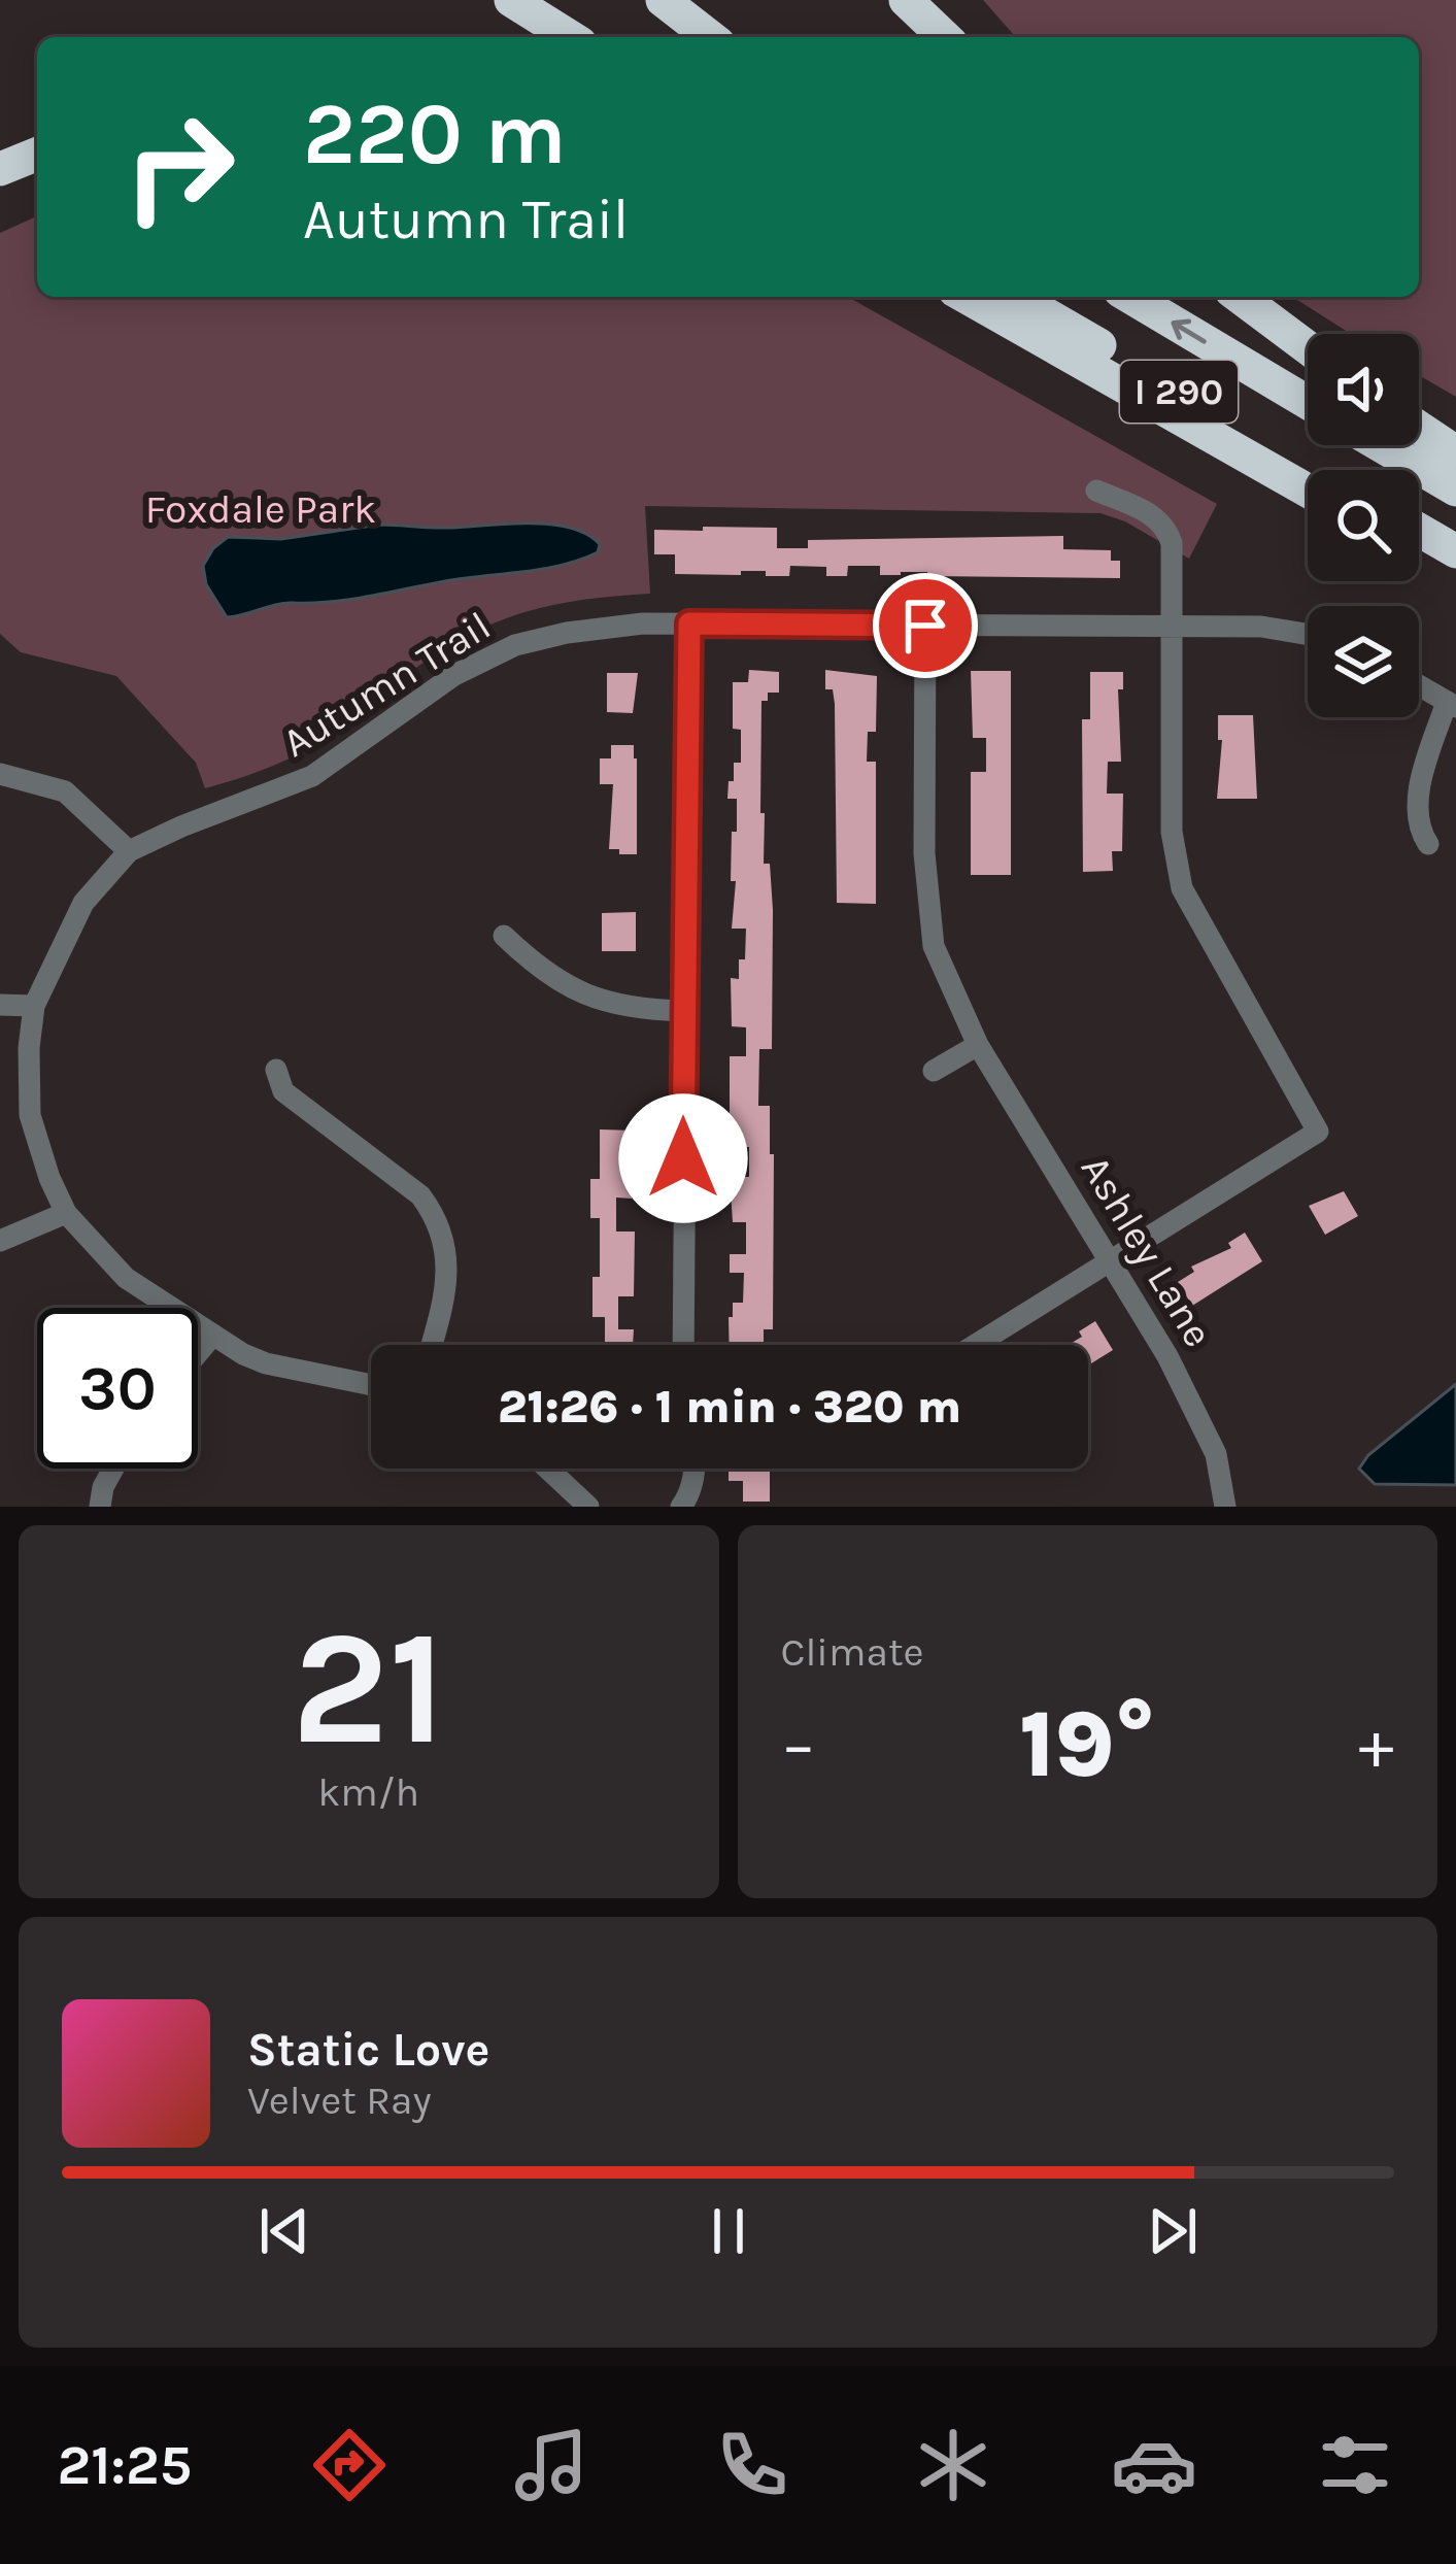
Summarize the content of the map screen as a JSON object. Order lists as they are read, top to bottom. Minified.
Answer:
{"streets":{"highway":["I 290"],"street":["Autumn Trail","Ashley Lane"]},"crossings":[["Autumn Trail","Ashley Lane"]],"parks":["Foxdale Park"],"page":{"turn":["220 m","Autumn Trail"],"limit":"30","trip":"21:26 · 1 min · 320 m","tile":[["21","km/h"],"Climate"],"heat":["−","19°","+"],"song":["Static Love","Velvet Ray"],"tabs":"21:25"}}
